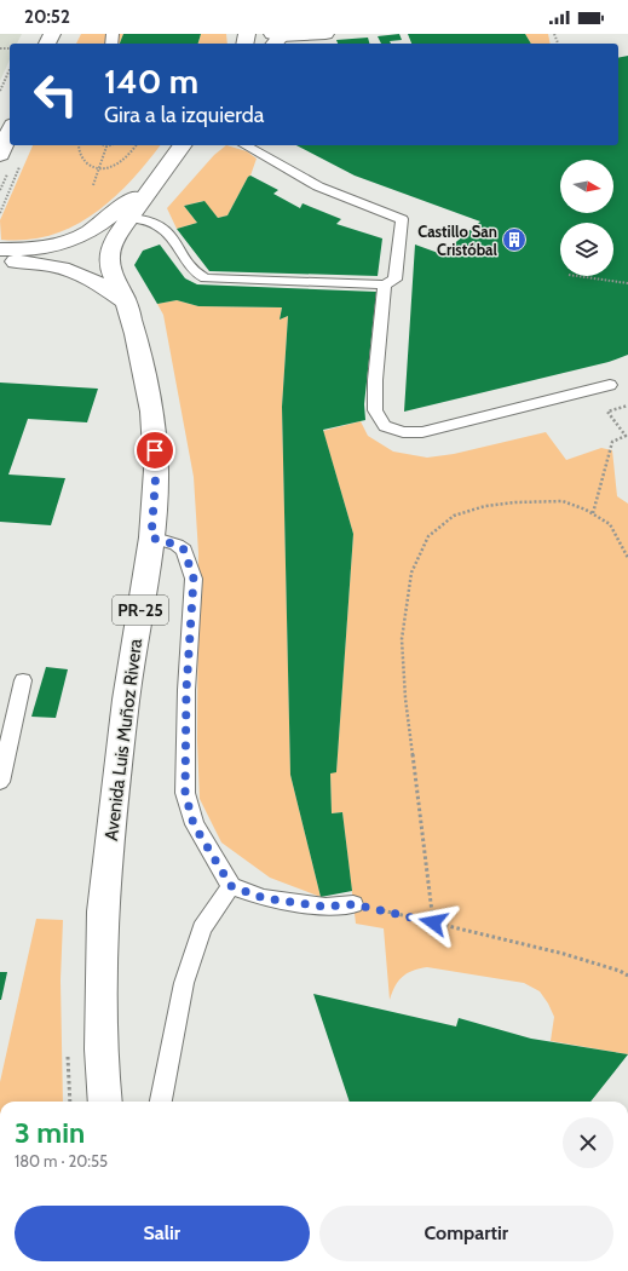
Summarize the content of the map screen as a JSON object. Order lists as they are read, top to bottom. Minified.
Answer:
{"streets":{"main road":["PR-25","Avenida Luis Muñoz Rivera"]},"places":{"building":["Castillo San Cristóbal"]},"north":"right","page":{"status":"20:52","turn":["140 m","Gira a la izquierda"],"heading":["3 min","180 m · 20:55"],"buttons":["Salir","Compartir"]}}
